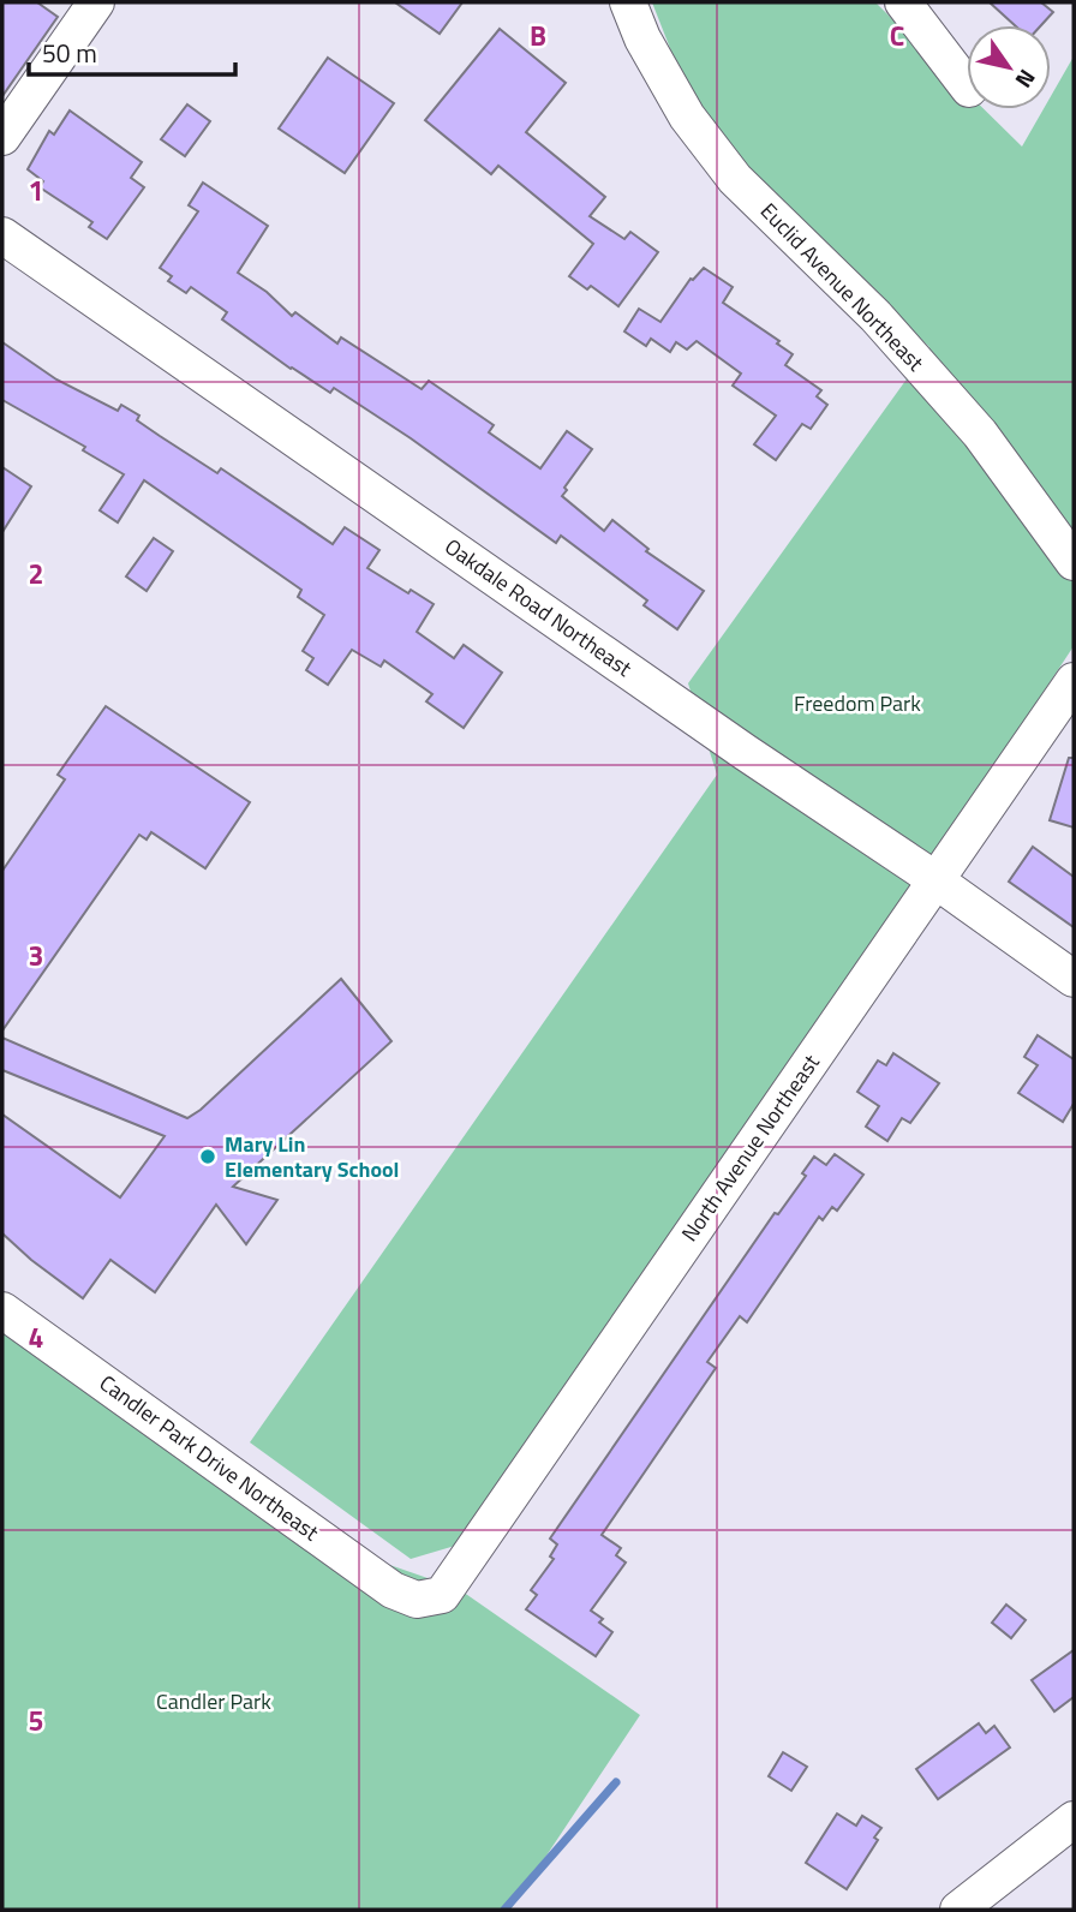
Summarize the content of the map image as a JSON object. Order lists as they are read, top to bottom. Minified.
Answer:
{"streets":{"street":["Euclid Avenue Northeast","Oakdale Road Northeast","North Avenue Northeast","Candler Park Drive Northeast"]},"crossings":[["Oakdale Road Northeast","North Avenue Northeast"],["North Avenue Northeast","Candler Park Drive Northeast"]],"parks":["Freedom Park","Candler Park"],"places":["Mary Lin Elementary School"],"scale_bar":"50 m","north":"bottom right","grid":{"columns":["B","C"],"rows":["1","2","3","4","5"]}}
